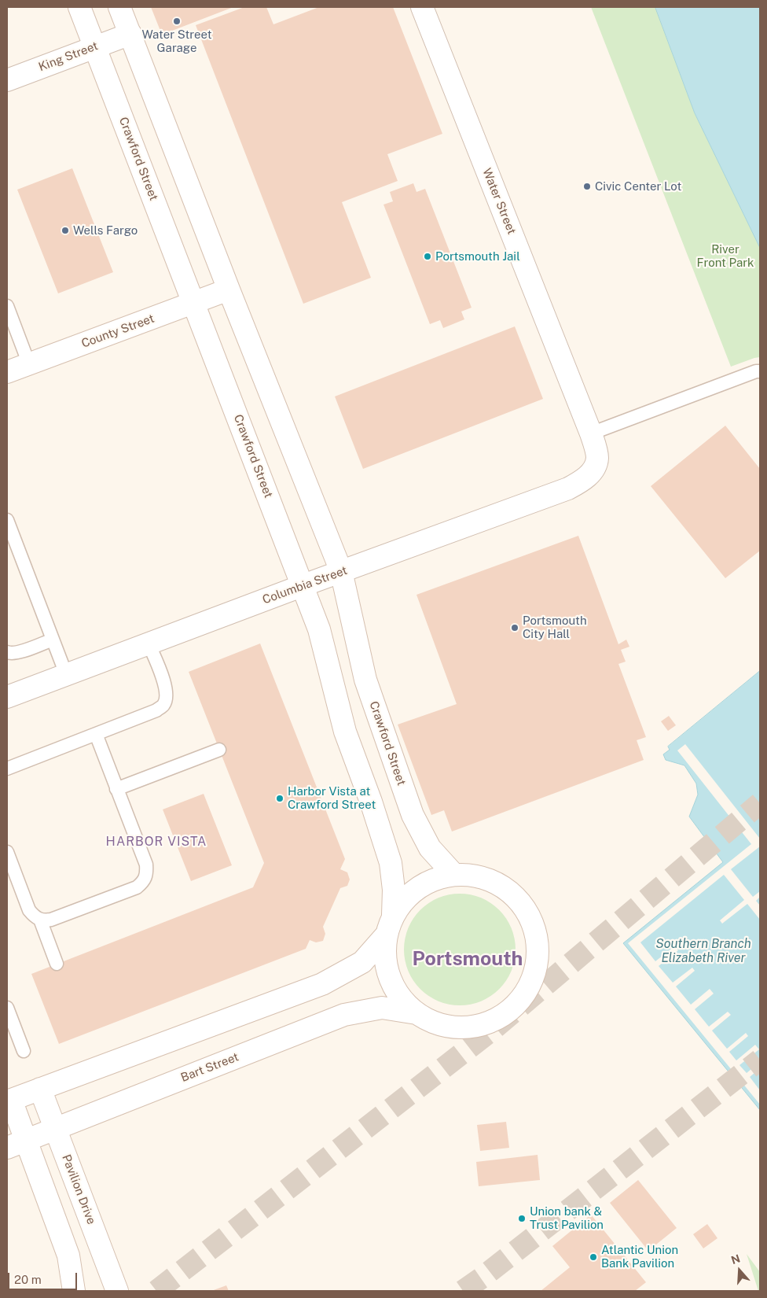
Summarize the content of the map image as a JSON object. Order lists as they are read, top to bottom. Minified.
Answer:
{"streets":{"main road":["King Street","Crawford Street","Water Street","County Street","Columbia Street","Bart Street","Pavilion Drive"]},"crossings":[["King Street","Crawford Street"],["Crawford Street","County Street"],["Crawford Street","Columbia Street"],["Water Street","Columbia Street"],["Bart Street","Pavilion Drive"]],"districts":["HARBOR VISTA","Portsmouth"],"water":["Southern Branch Elizabeth River"],"parks":["River Front Park"],"places":["Water Street Garage","Civic Center Lot","Wells Fargo","Portsmouth Jail","Portsmouth City Hall","Harbor Vista at Crawford Street","Union bank & Trust Pavilion","Atlantic Union Bank Pavilion"],"scale_bar":"20 m","north":"top"}
